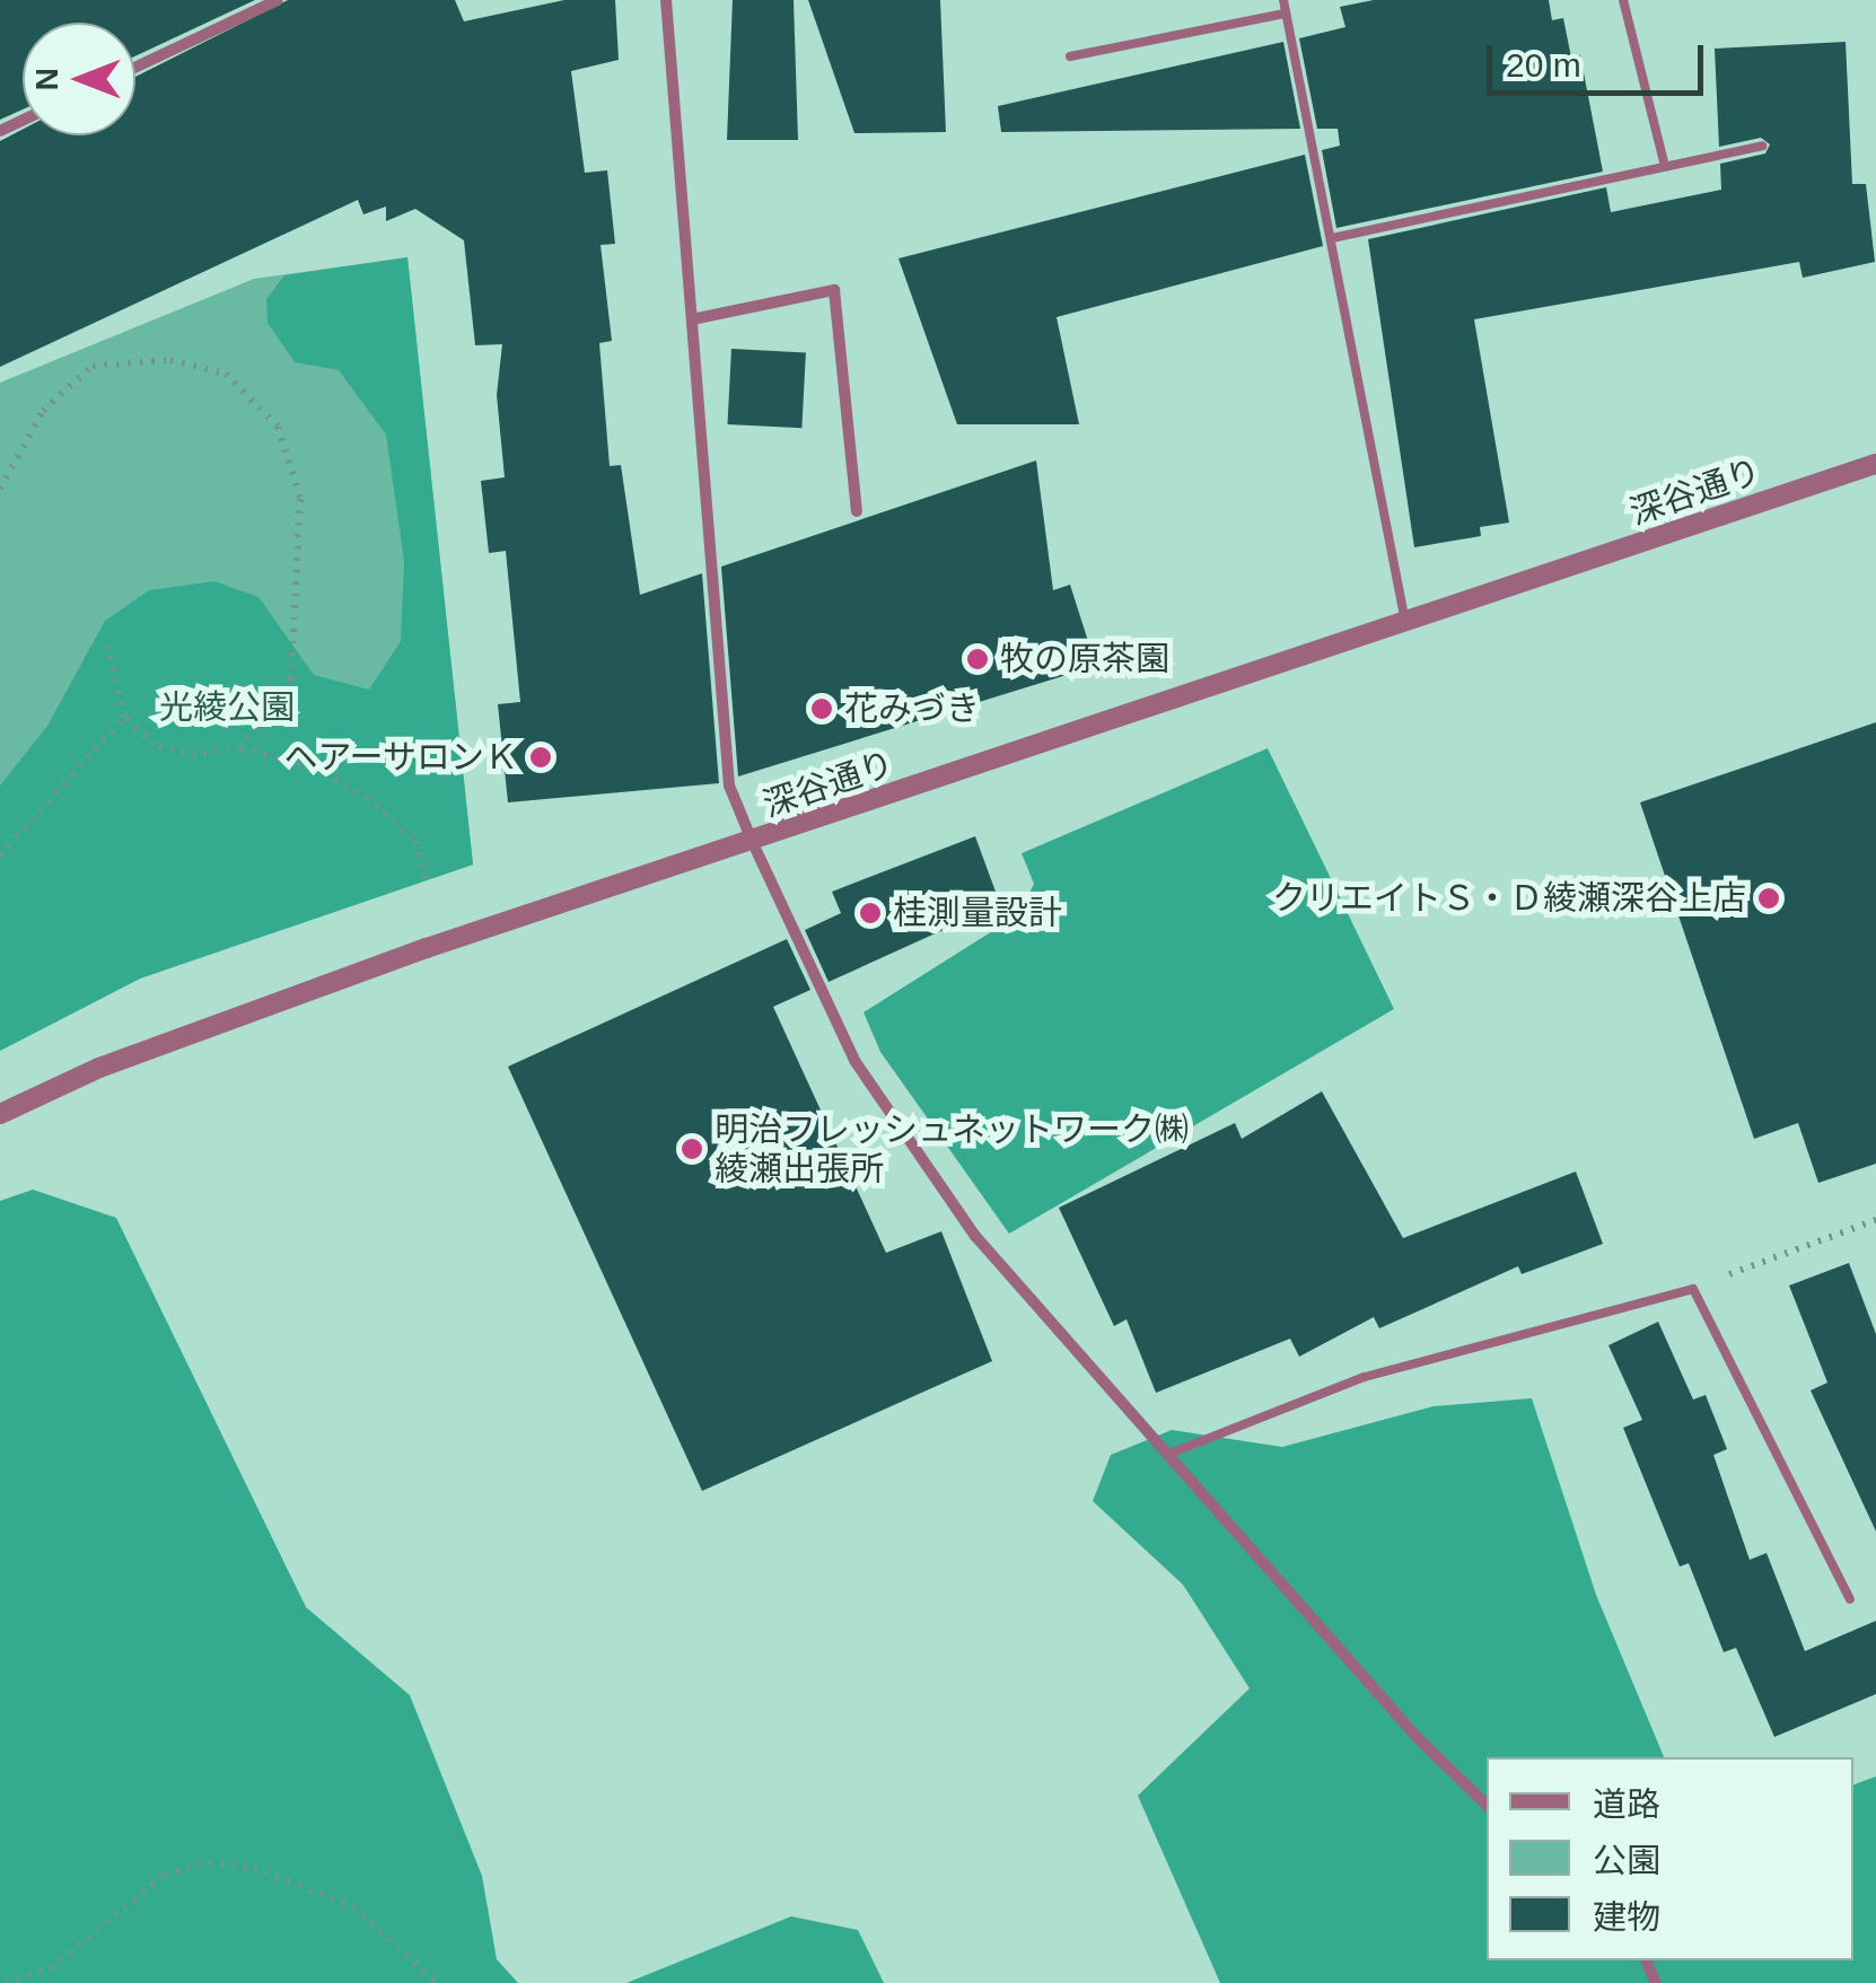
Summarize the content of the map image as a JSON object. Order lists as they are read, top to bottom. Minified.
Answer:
{"streets":{"street":["深谷通り"]},"parks":["光綾公園"],"places":["牧の原茶園","花みづき","ヘアーサロンＫ","クリエイトＳ・Ｄ綾瀬深谷上店","桂測量設計","明治フレッシュネットワーク㈱ 綾瀬出張所"],"legend":["道路","公園","建物"],"scale_bar":"20 m","north":"left"}
